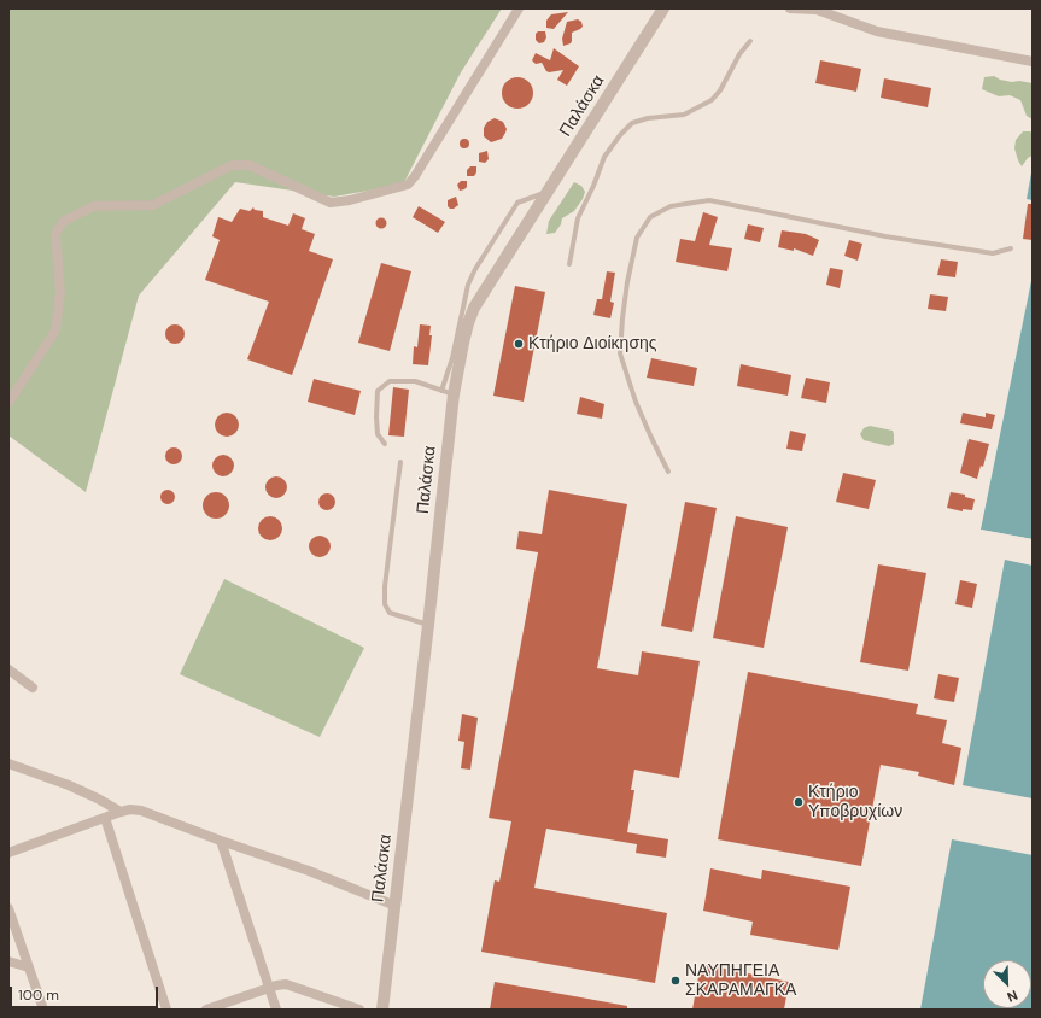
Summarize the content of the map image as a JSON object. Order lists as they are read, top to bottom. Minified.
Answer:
{"streets":{"street":["Παλάσκα"]},"places":["Κτήριο Διοίκησης","Κτήριο Υποβρυχίων","ΝΑΥΠΗΓΕΙΑ ΣΚΑΡΑΜΑΓΚΑ"],"scale_bar":"100 m","north":"bottom right"}
